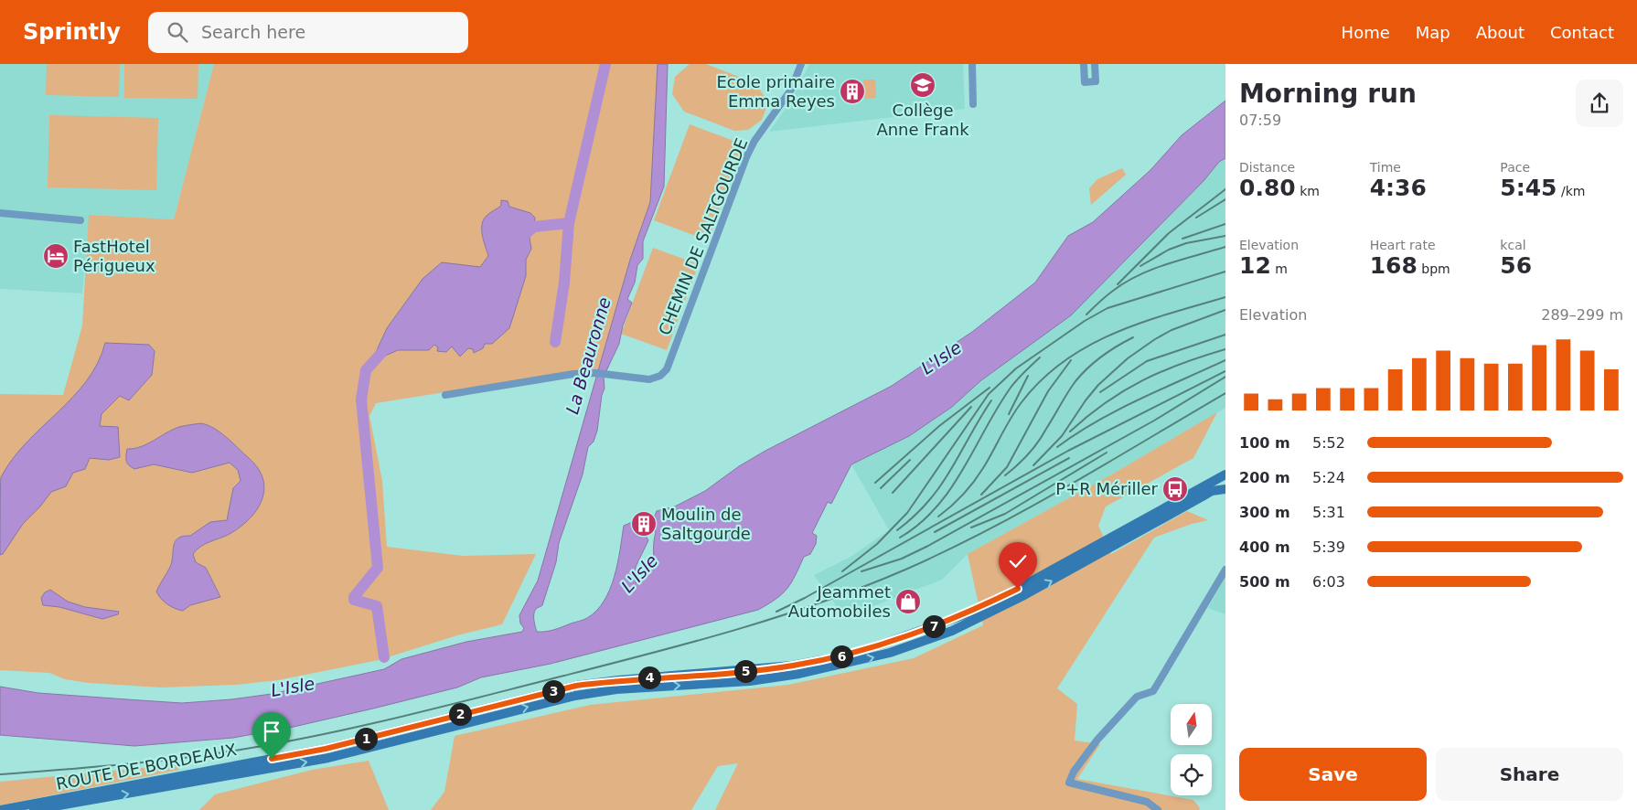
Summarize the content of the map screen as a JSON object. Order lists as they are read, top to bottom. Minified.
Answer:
{"streets":{"main road":["ROUTE DE BORDEAUX"],"street":["CHEMIN DE SALTGOURDE"]},"water":["La Beauronne","L'Isle"],"places":{"school or university":["Collège Anne Frank"],"building":["Ecole primaire Emma Reyes","Moulin de Saltgourde"],"hotel":["FastHotel Périgueux"],"bus stop":["P+R Mériller"],"shop":["Jeammet Automobiles"]},"north":"top","page":{"header":"Sprintly","search":"Search here","nav":["Home","Map","About","Contact"],"heading":["Morning run","07:59"],"stats":[["Distance","0.80 km"],["Time","4:36"],["Pace","5:45 /km"],["Elevation","12 m"],["Heart rate","168 bpm"],["kcal","56"]],"chart":["Elevation","289–299 m"],"list":[{"name":"100 m","note":"5:52"},{"name":"200 m","note":"5:24"},{"name":"300 m","note":"5:31"},{"name":"400 m","note":"5:39"},{"name":"500 m","note":"6:03"}],"pins":["7","6","5","4","3","2","1"],"buttons":["Save","Share"]}}
